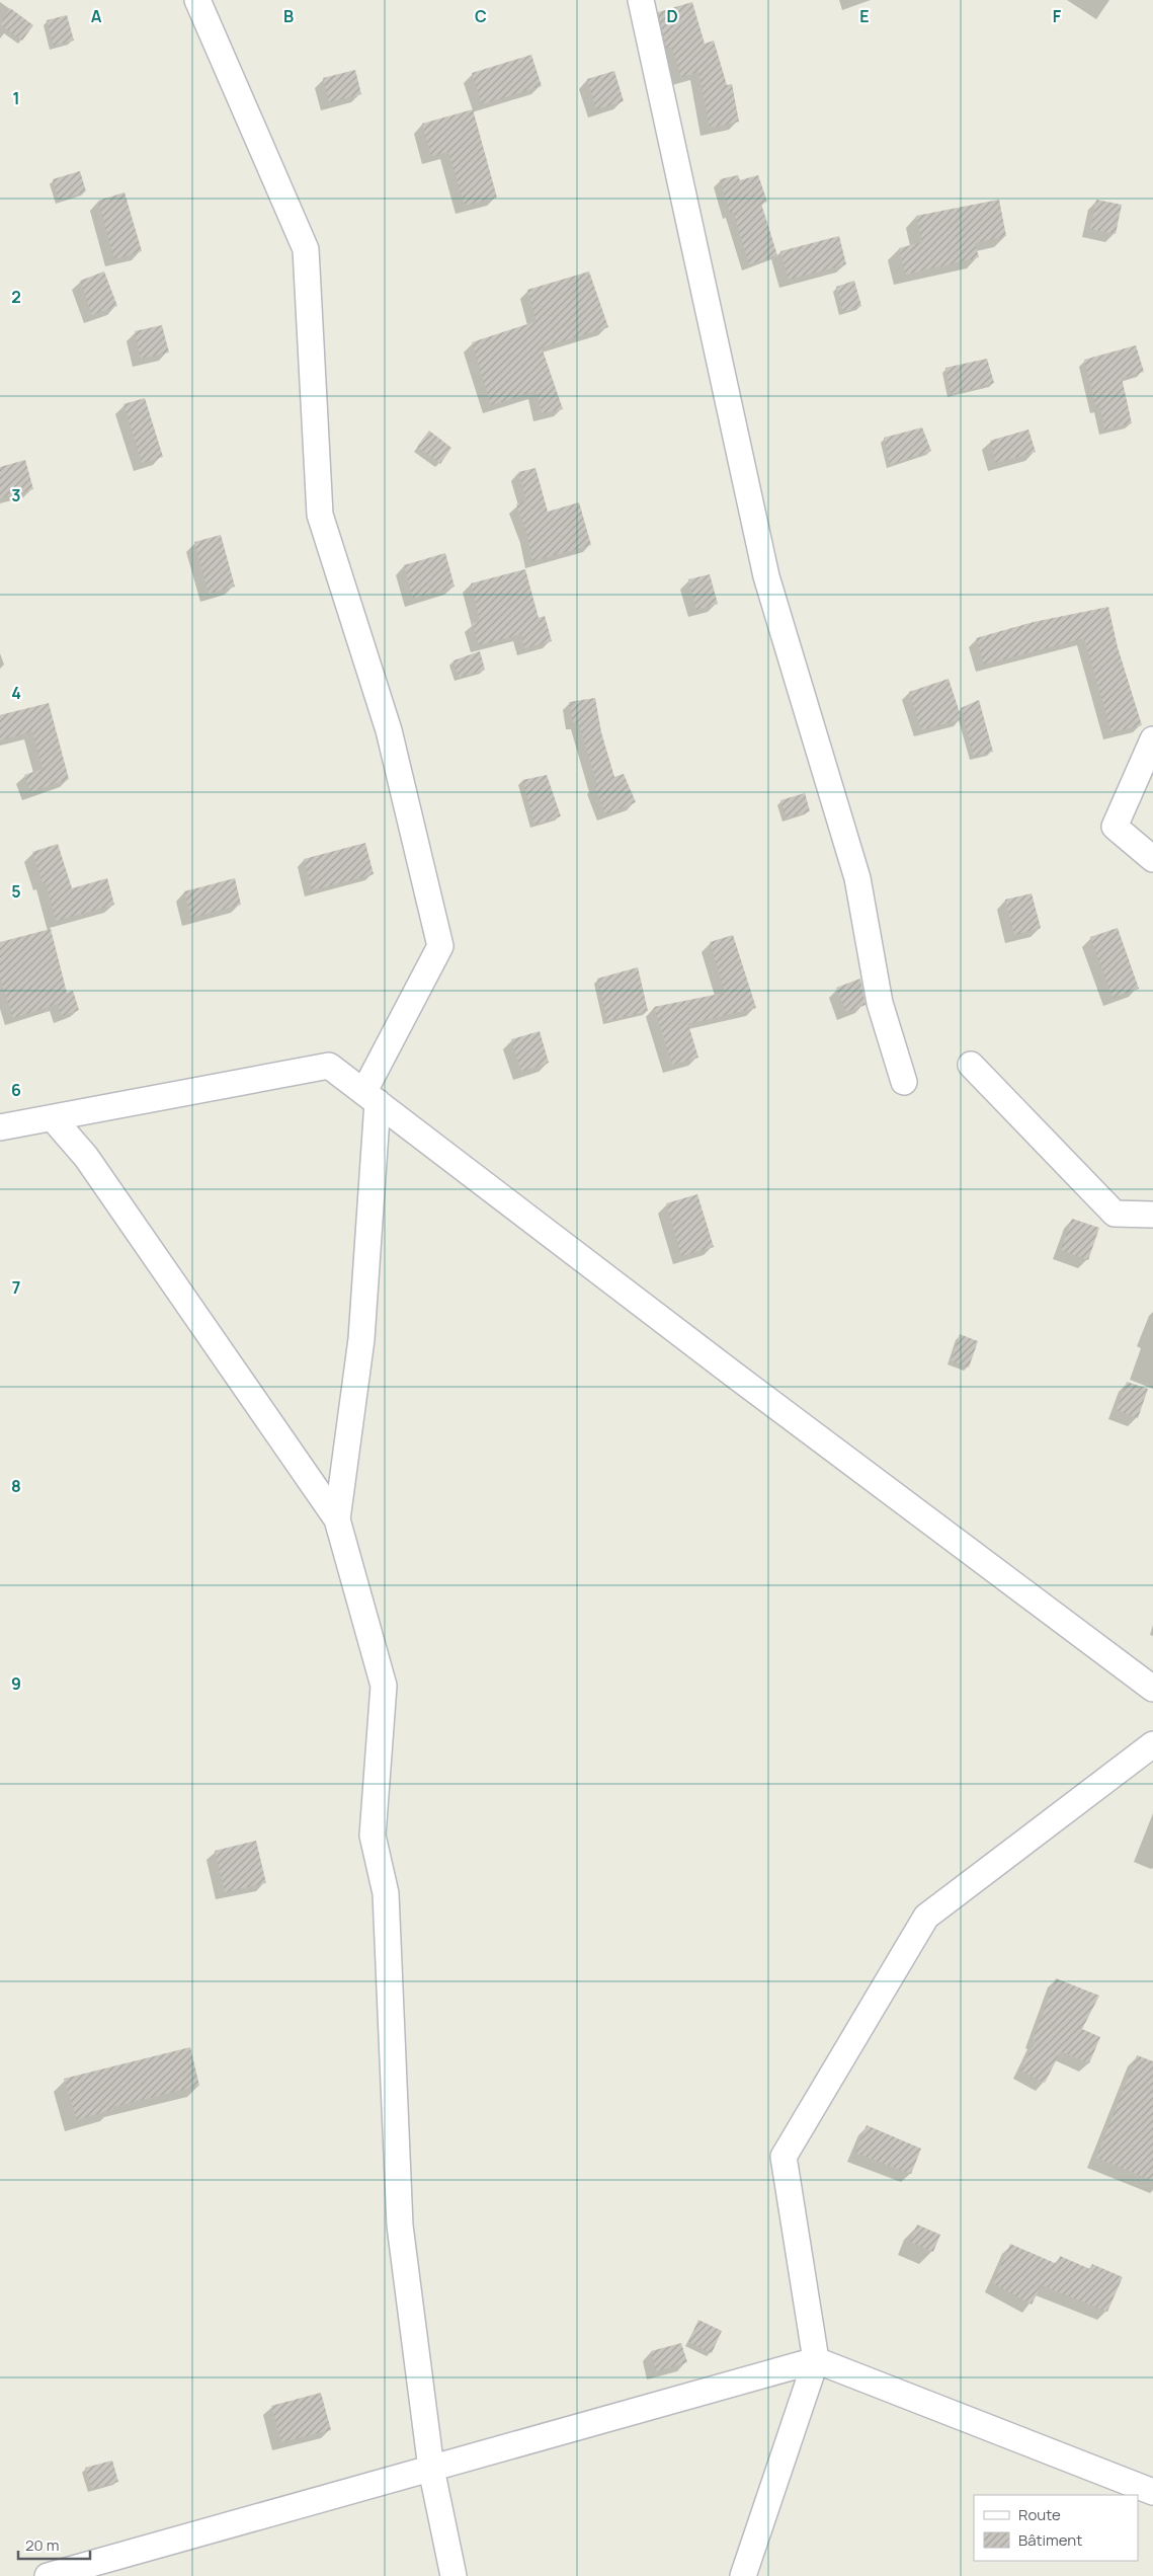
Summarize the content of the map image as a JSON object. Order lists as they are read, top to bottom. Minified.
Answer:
{"legend":["Route","Bâtiment"],"scale_bar":"20 m","grid":{"columns":["A","B","C","D","E","F"],"rows":["1","2","3","4","5","6","7","8","9"]}}
